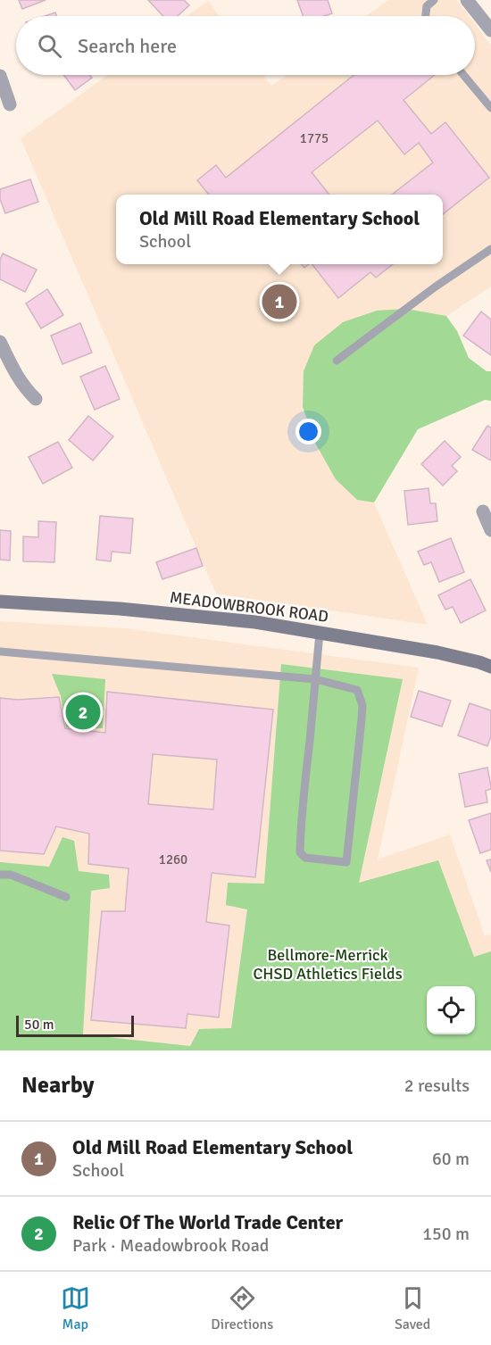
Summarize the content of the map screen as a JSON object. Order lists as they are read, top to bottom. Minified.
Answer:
{"streets":{"street":["MEADOWBROOK ROAD"]},"parks":["Bellmore-Merrick CHSD Athletics Fields"],"house_numbers":["1775","1260"],"scale_bar":"50 m","page":{"search":"Search here","popup":["Old Mill Road Elementary School","School"],"pins":["1","2"],"scale":"50 m","heading":["Nearby","2 results"],"list":[{"mark":"1","name":"Old Mill Road Elementary School","note":"School","value":"60 m"},{"mark":"2","name":"Relic Of The World Trade Center","note":"Park · Meadowbrook Road","value":"150 m"}],"nav":["Map","Directions","Saved"]}}
